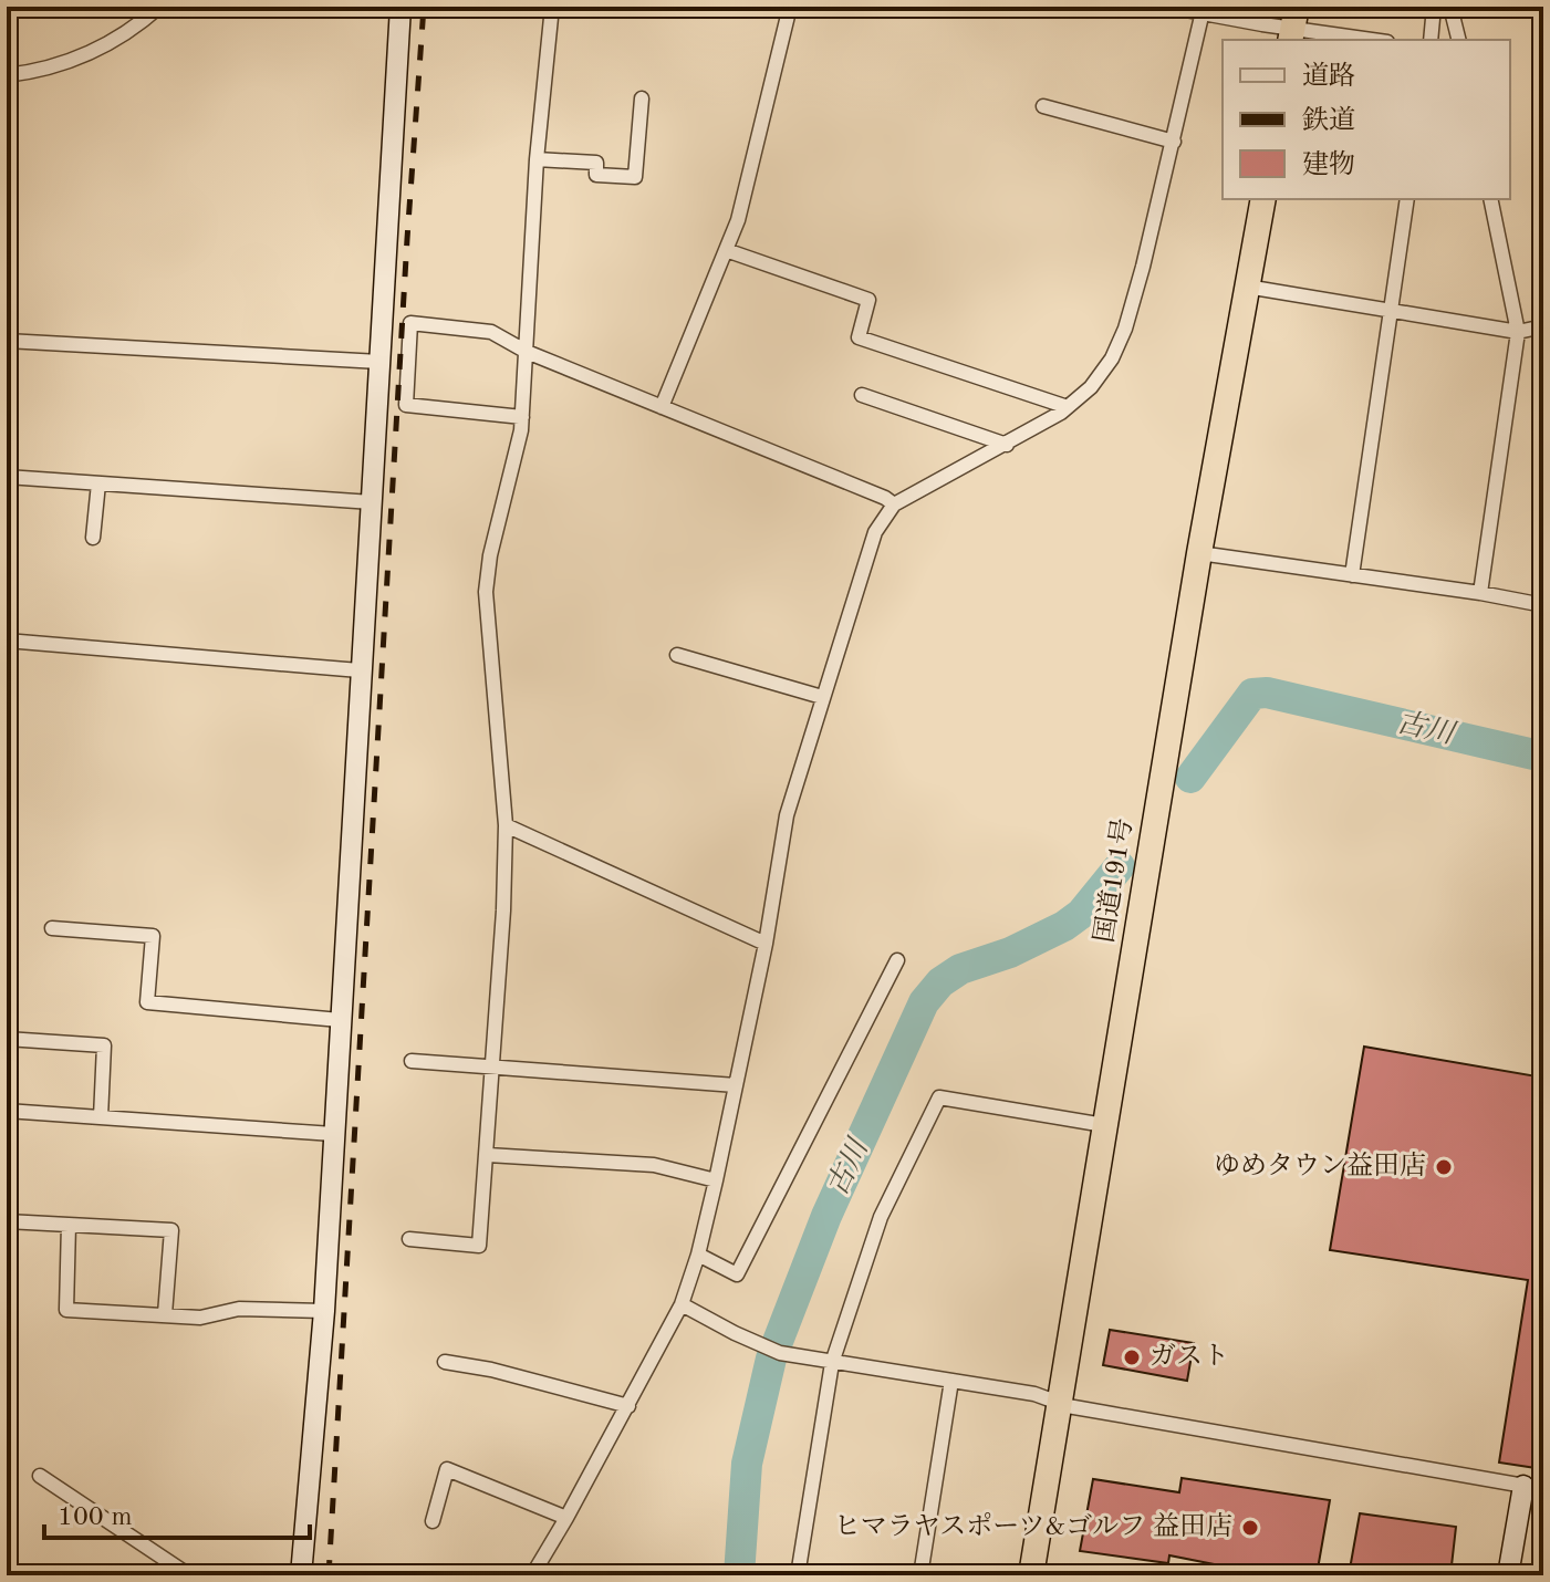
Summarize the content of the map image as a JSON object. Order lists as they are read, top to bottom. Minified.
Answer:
{"streets":{"highway":["国道191号"]},"water":["古川"],"places":["ゆめタウン益田店","ガスト","ヒマラヤスポーツ&ゴルフ 益田店"],"legend":["道路","鉄道","建物"],"scale_bar":"100 m"}
